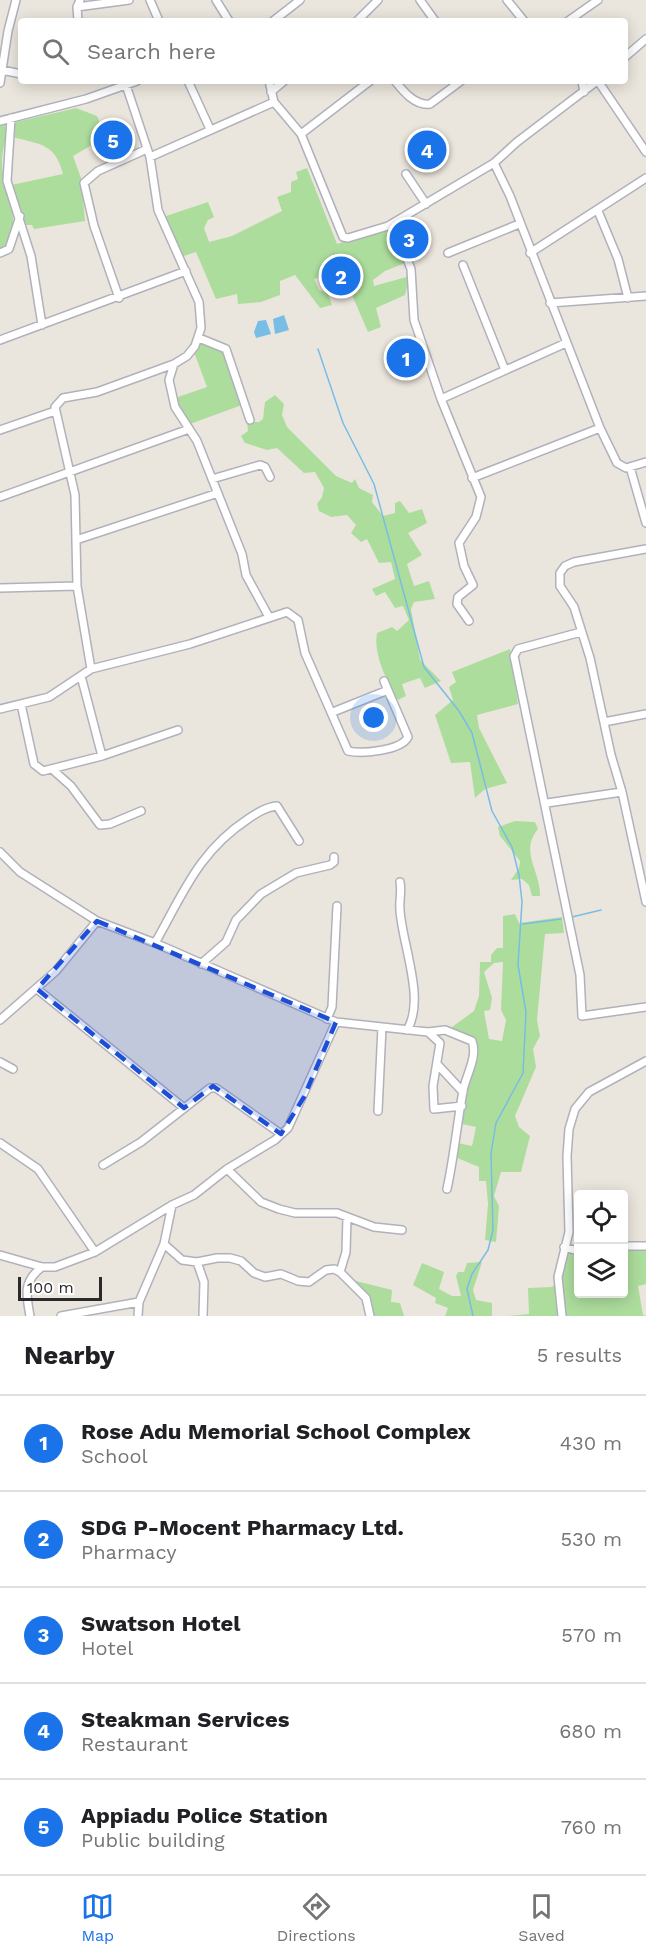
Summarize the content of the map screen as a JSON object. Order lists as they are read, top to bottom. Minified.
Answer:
{"scale_bar":"100 m","page":{"search":"Search here","pins":["5","4","3","2","1"],"scale":"100 m","heading":["Nearby","5 results"],"list":[{"mark":"1","name":"Rose Adu Memorial School Complex","note":"School","value":"430 m"},{"mark":"2","name":"SDG P-Mocent Pharmacy Ltd.","note":"Pharmacy","value":"530 m"},{"mark":"3","name":"Swatson Hotel","note":"Hotel","value":"570 m"},{"mark":"4","name":"Steakman Services","note":"Restaurant","value":"680 m"},{"mark":"5","name":"Appiadu Police Station","note":"Public building","value":"760 m"}],"nav":["Map","Directions","Saved"]}}
